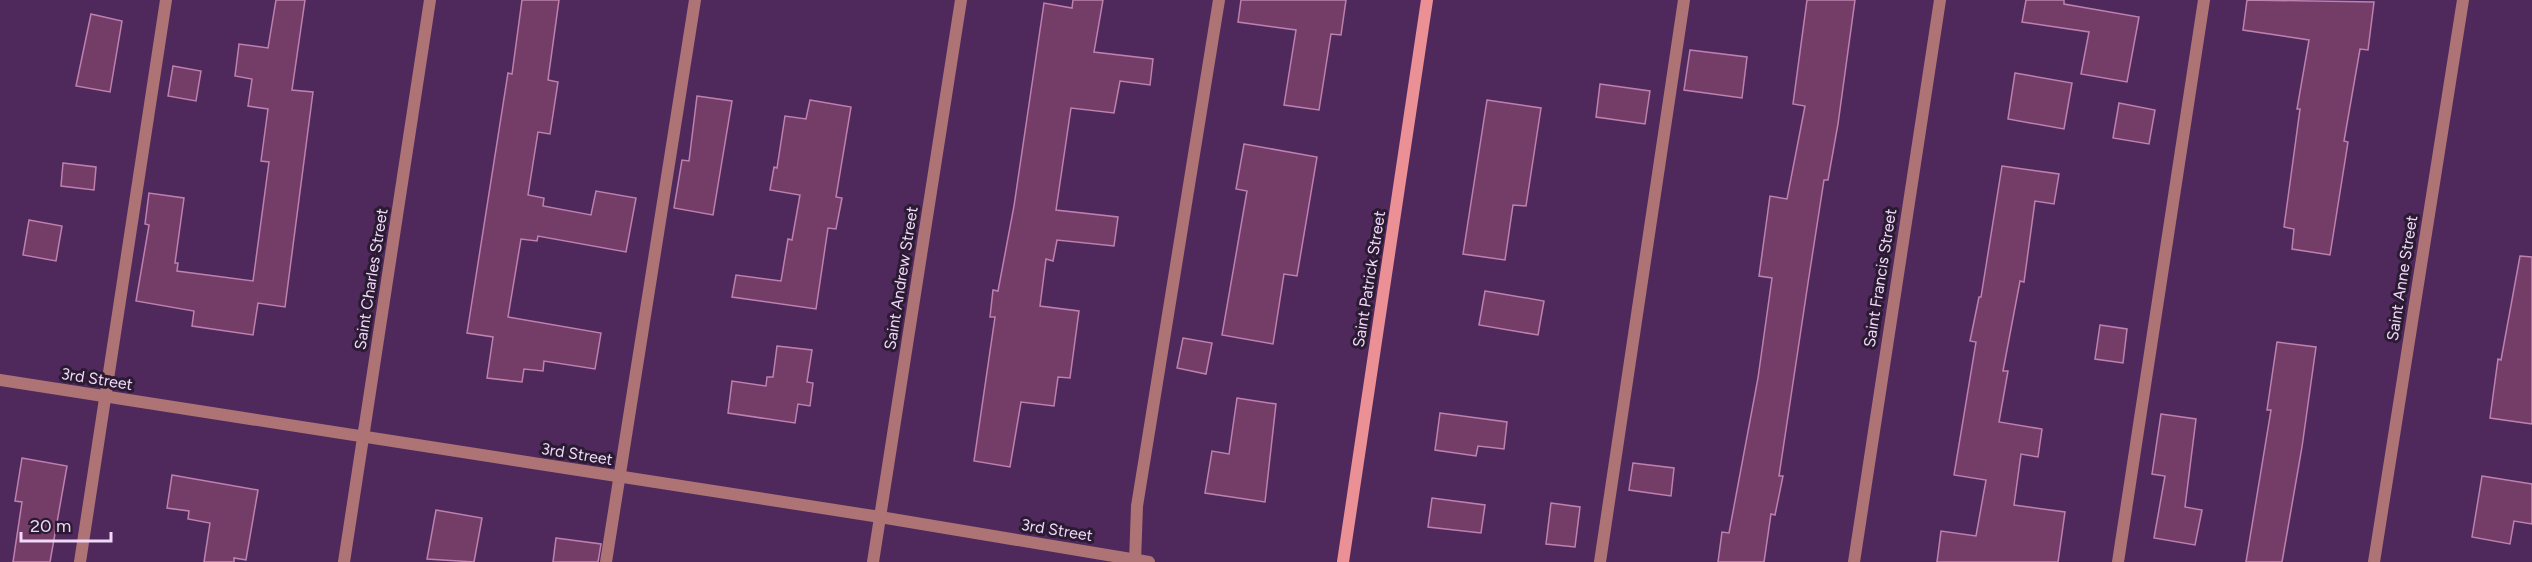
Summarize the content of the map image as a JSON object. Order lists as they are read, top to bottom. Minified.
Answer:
{"streets":{"main road":["Saint Patrick Street"],"street":["Saint Andrew Street","Saint Francis Street","Saint Anne Street","Saint Charles Street","3rd Street"]},"crossings":[["Saint Andrew Street","3rd Street"],["Saint Charles Street","3rd Street"]],"scale_bar":"20 m"}
